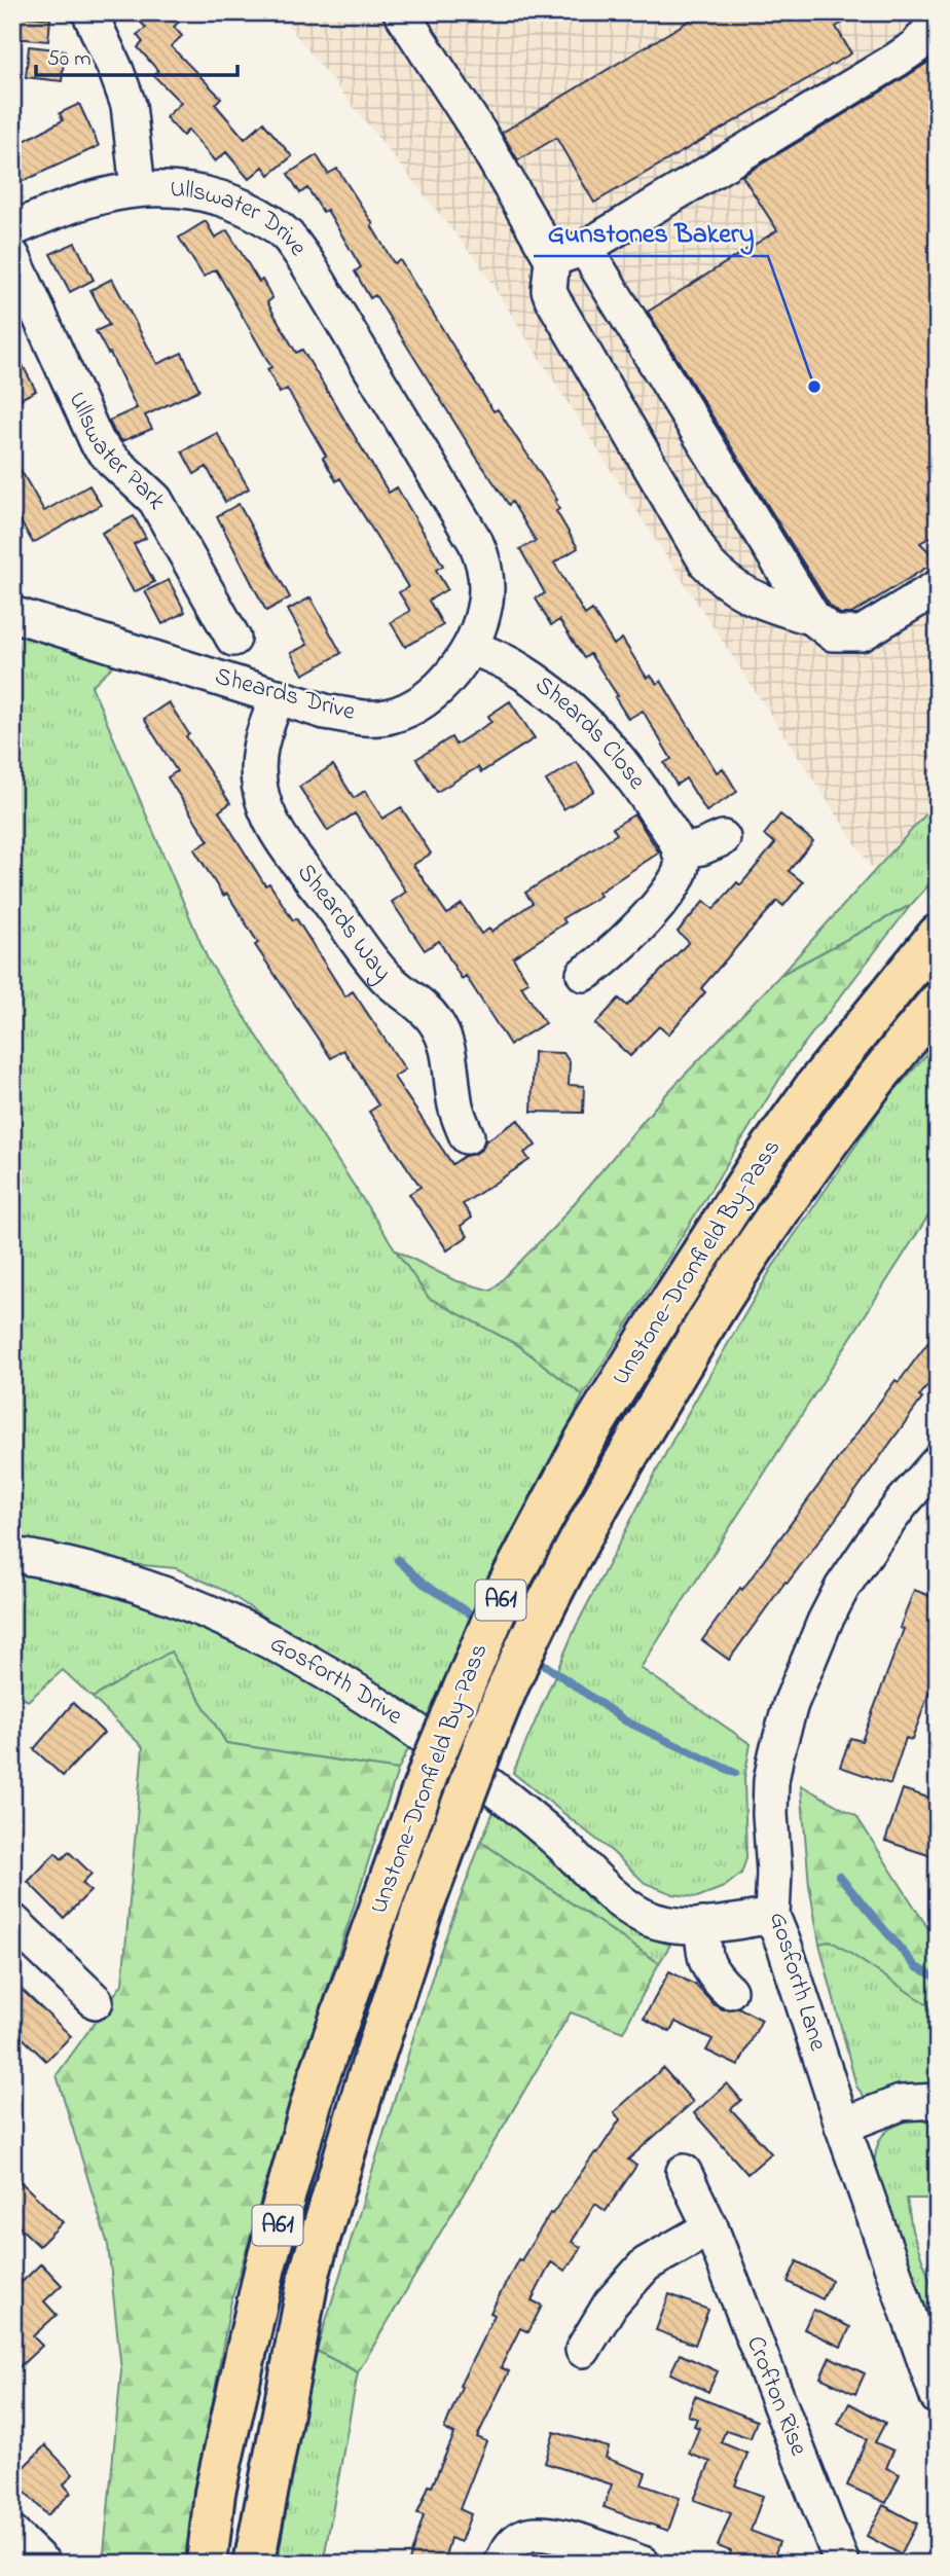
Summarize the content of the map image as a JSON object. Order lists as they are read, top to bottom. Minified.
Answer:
{"streets":{"highway":["Unstone-Dronfield By-Pass","A61"],"street":["Ullswater Drive","Ullswater Park","Sheards Drive","Sheards Close","Sheards Way","Gosforth Drive","Gosforth Lane","Crofton Rise"]},"crossings":[["Ullswater Drive","Sheards Drive"],["Sheards Drive","Sheards Close"],["Sheards Drive","Sheards Way"],["Gosforth Drive","Gosforth Lane"]],"places":["Gunstones Bakery"],"scale_bar":"50 m"}
